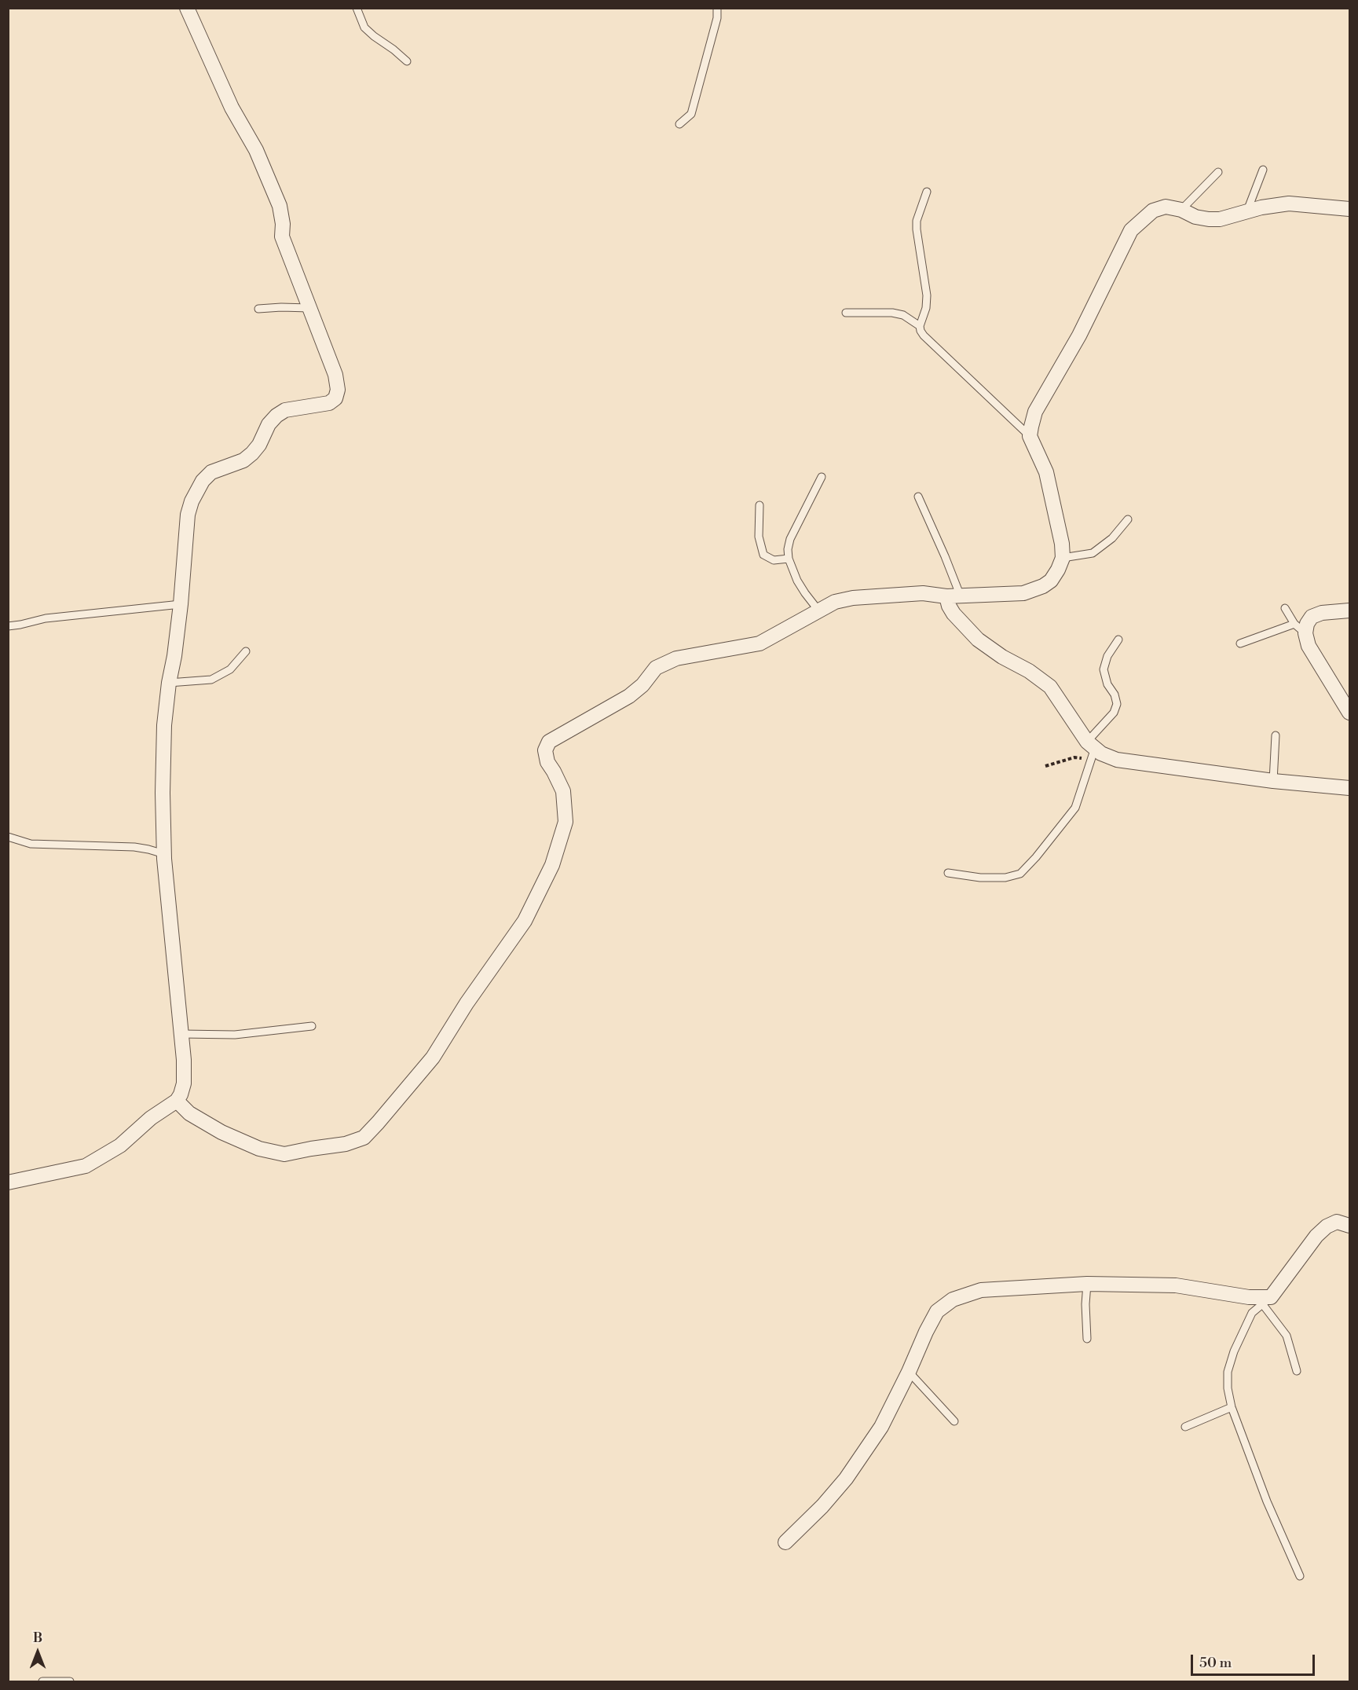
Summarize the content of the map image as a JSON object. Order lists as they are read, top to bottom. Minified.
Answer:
{"scale_bar":"50 m","north":"top"}
